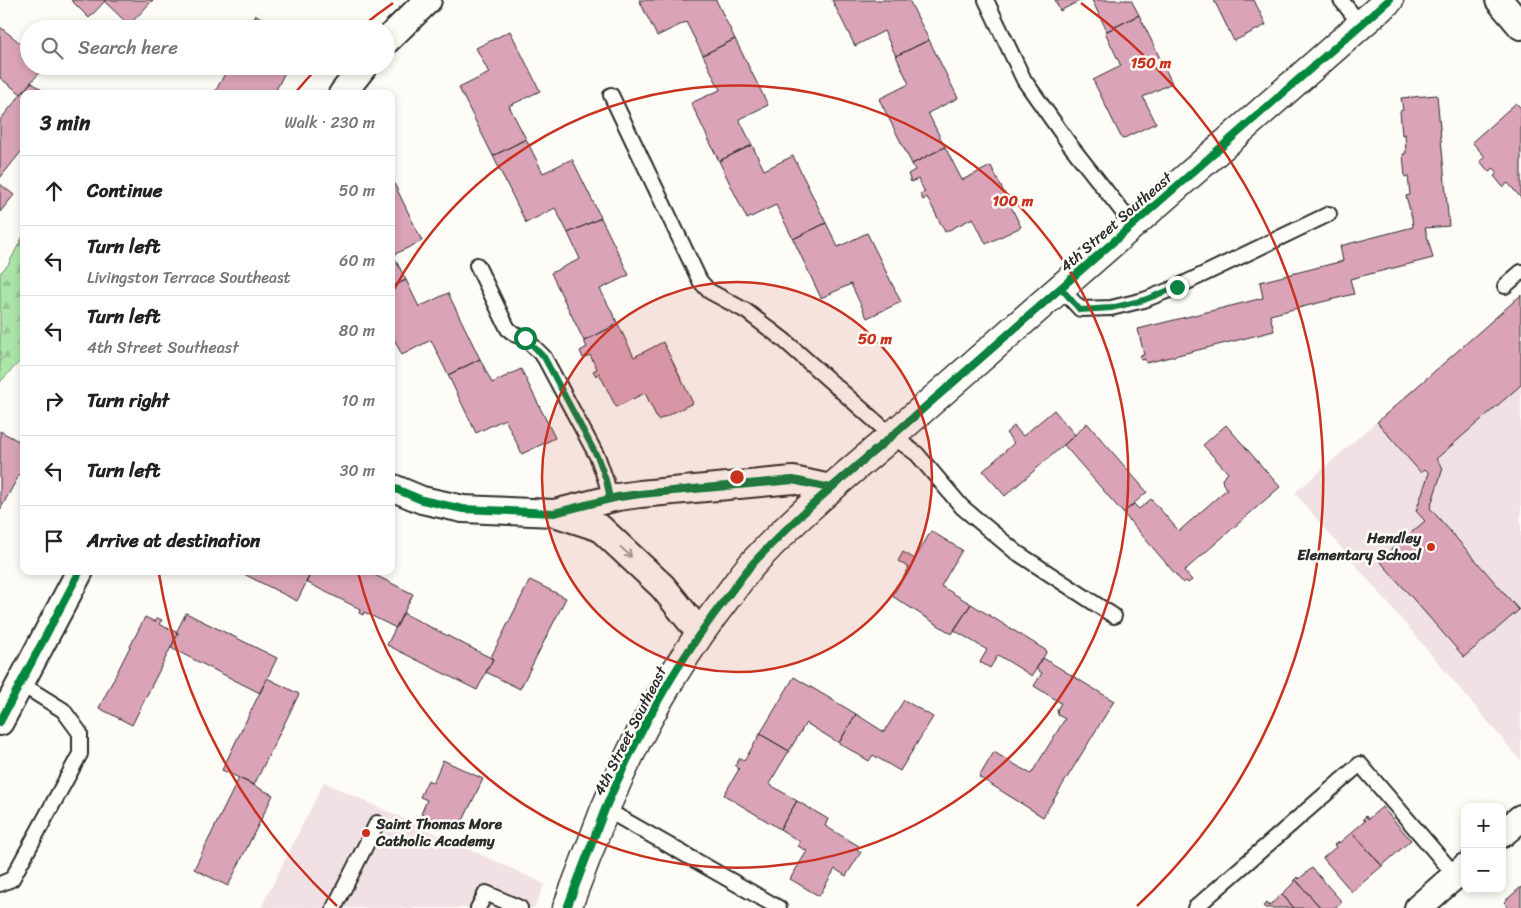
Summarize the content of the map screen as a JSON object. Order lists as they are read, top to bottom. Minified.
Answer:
{"streets":{"street":["4th Street Southeast"]},"places":["Hendley Elementary School","Saint Thomas More Catholic Academy"],"page":{"search":"Search here","heading":["3 min","Walk · 230 m"],"list":[["Continue","50 m"],["Turn left","Livingston Terrace Southeast","60 m"],["Turn left","4th Street Southeast","80 m"],["Turn right","10 m"],["Turn left","30 m"],"Arrive at destination"],"map_buttons":["+","−"]},"rings":["150 m","100 m","50 m"]}
